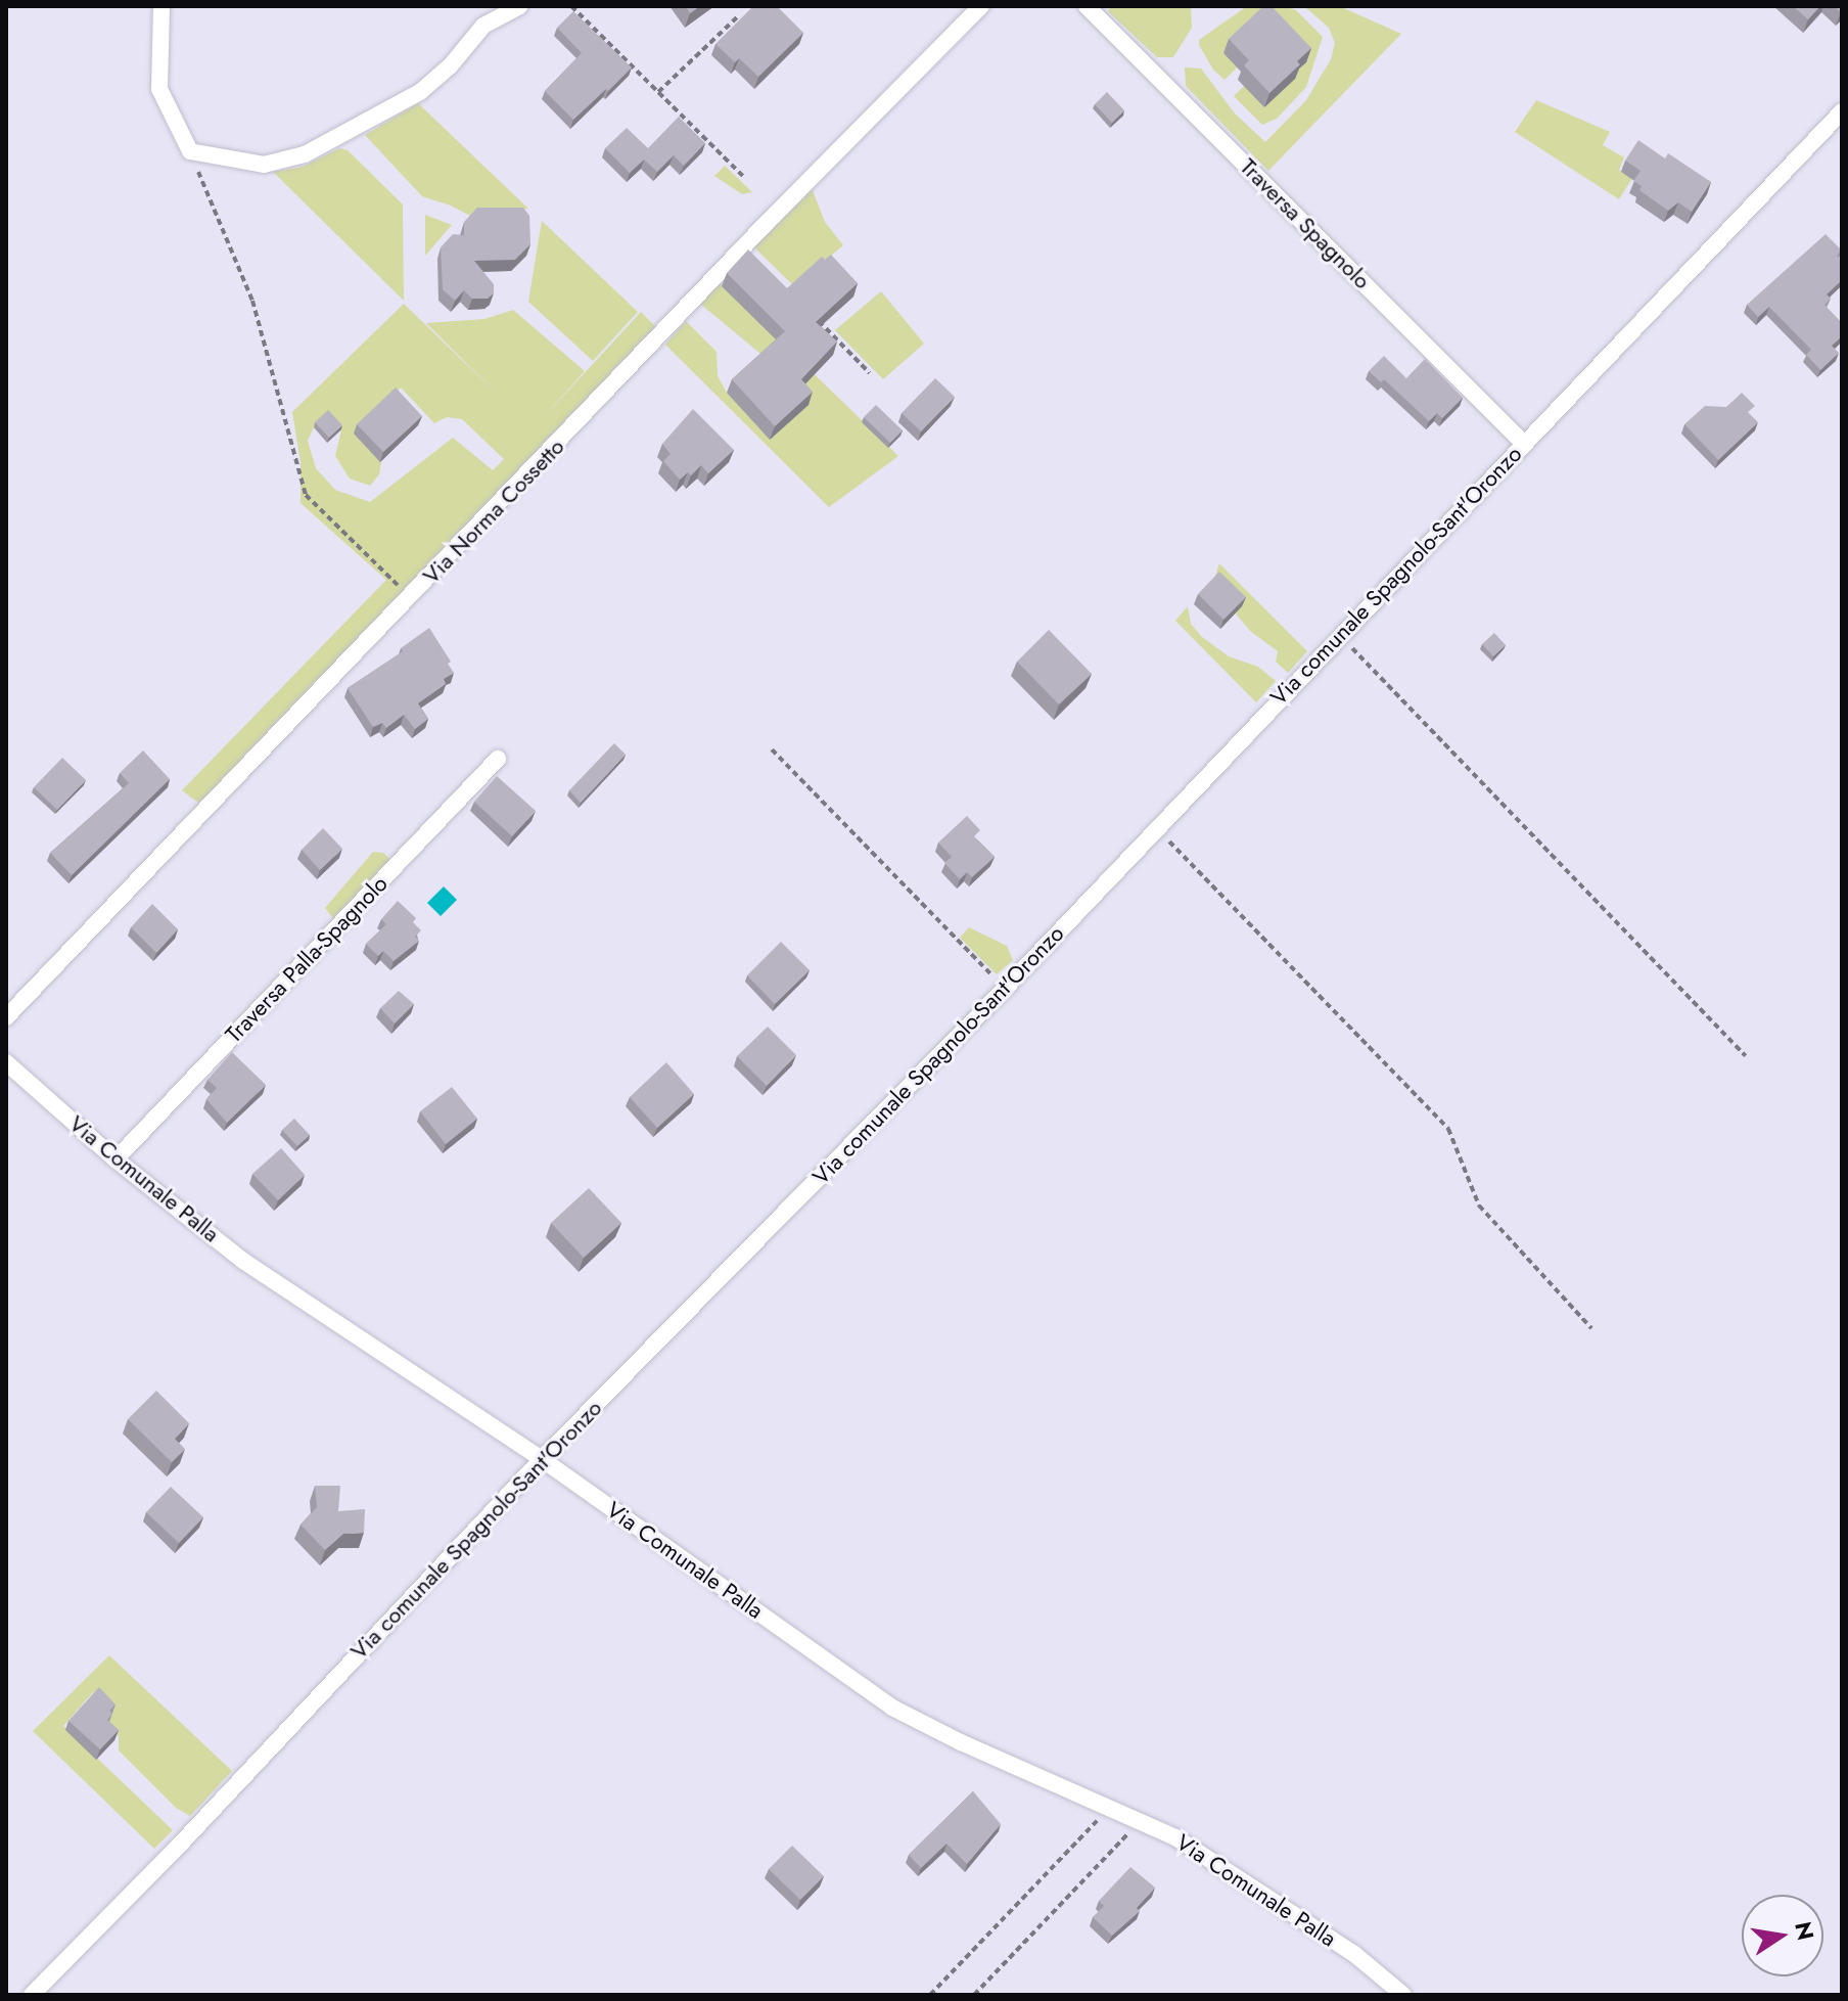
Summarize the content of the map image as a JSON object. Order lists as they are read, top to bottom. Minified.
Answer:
{"streets":{"street":["Traversa Spagnolo","Via Norma Cossetto","Via comunale Spagnolo-Sant'Oronzo","Traversa Palla-Spagnolo","Via Comunale Palla"]},"crossings":[["Traversa Spagnolo","Via comunale Spagnolo-Sant'Oronzo"],["Via comunale Spagnolo-Sant'Oronzo","Via Comunale Palla"],["Traversa Palla-Spagnolo","Via Comunale Palla"]],"north":"right"}
